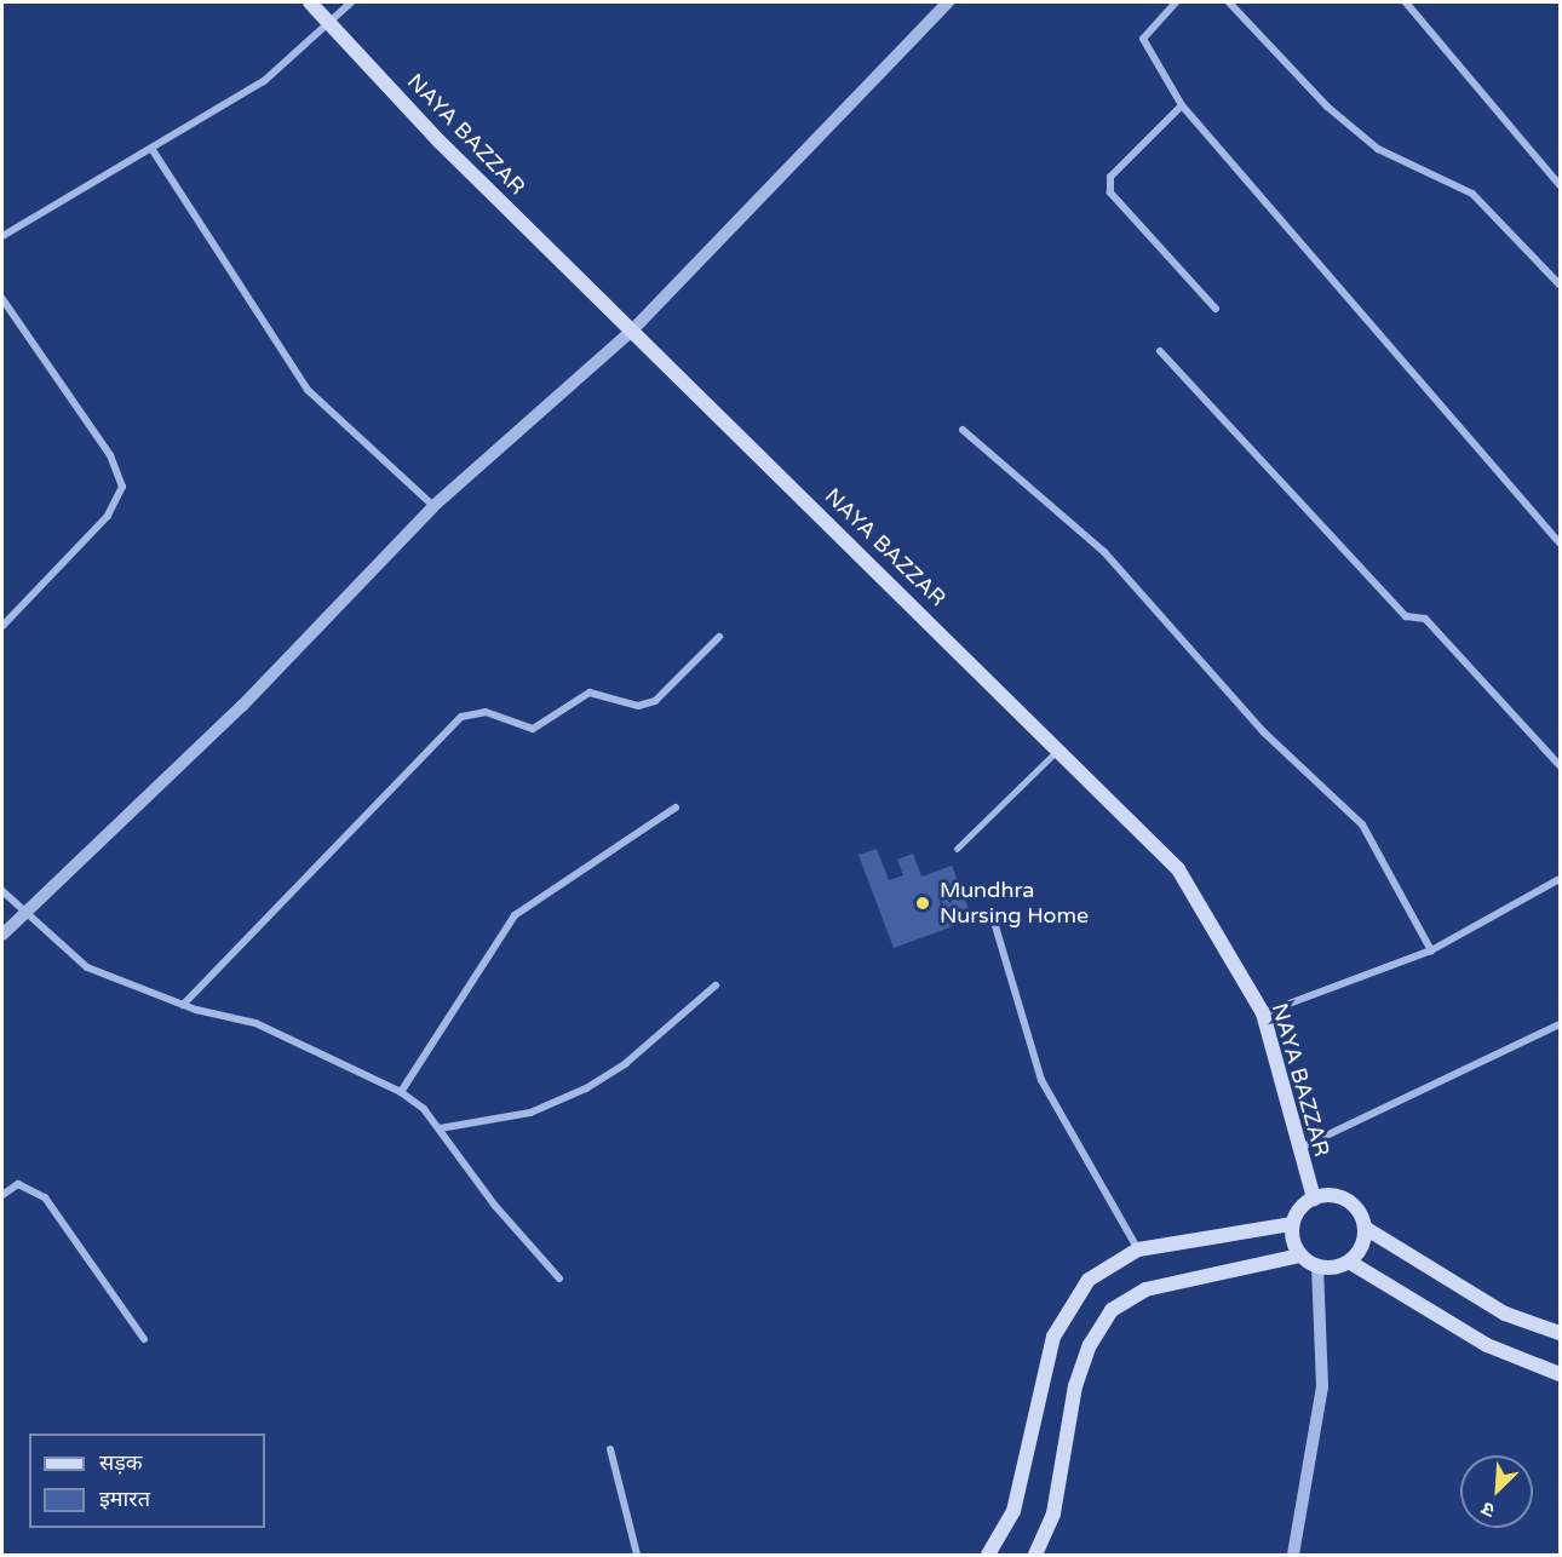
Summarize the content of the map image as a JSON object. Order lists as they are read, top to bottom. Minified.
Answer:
{"streets":{"main road":["NAYA BAZZAR"]},"places":["Mundhra Nursing Home"],"legend":["सड़क","इमारत"],"north":"bottom left"}
